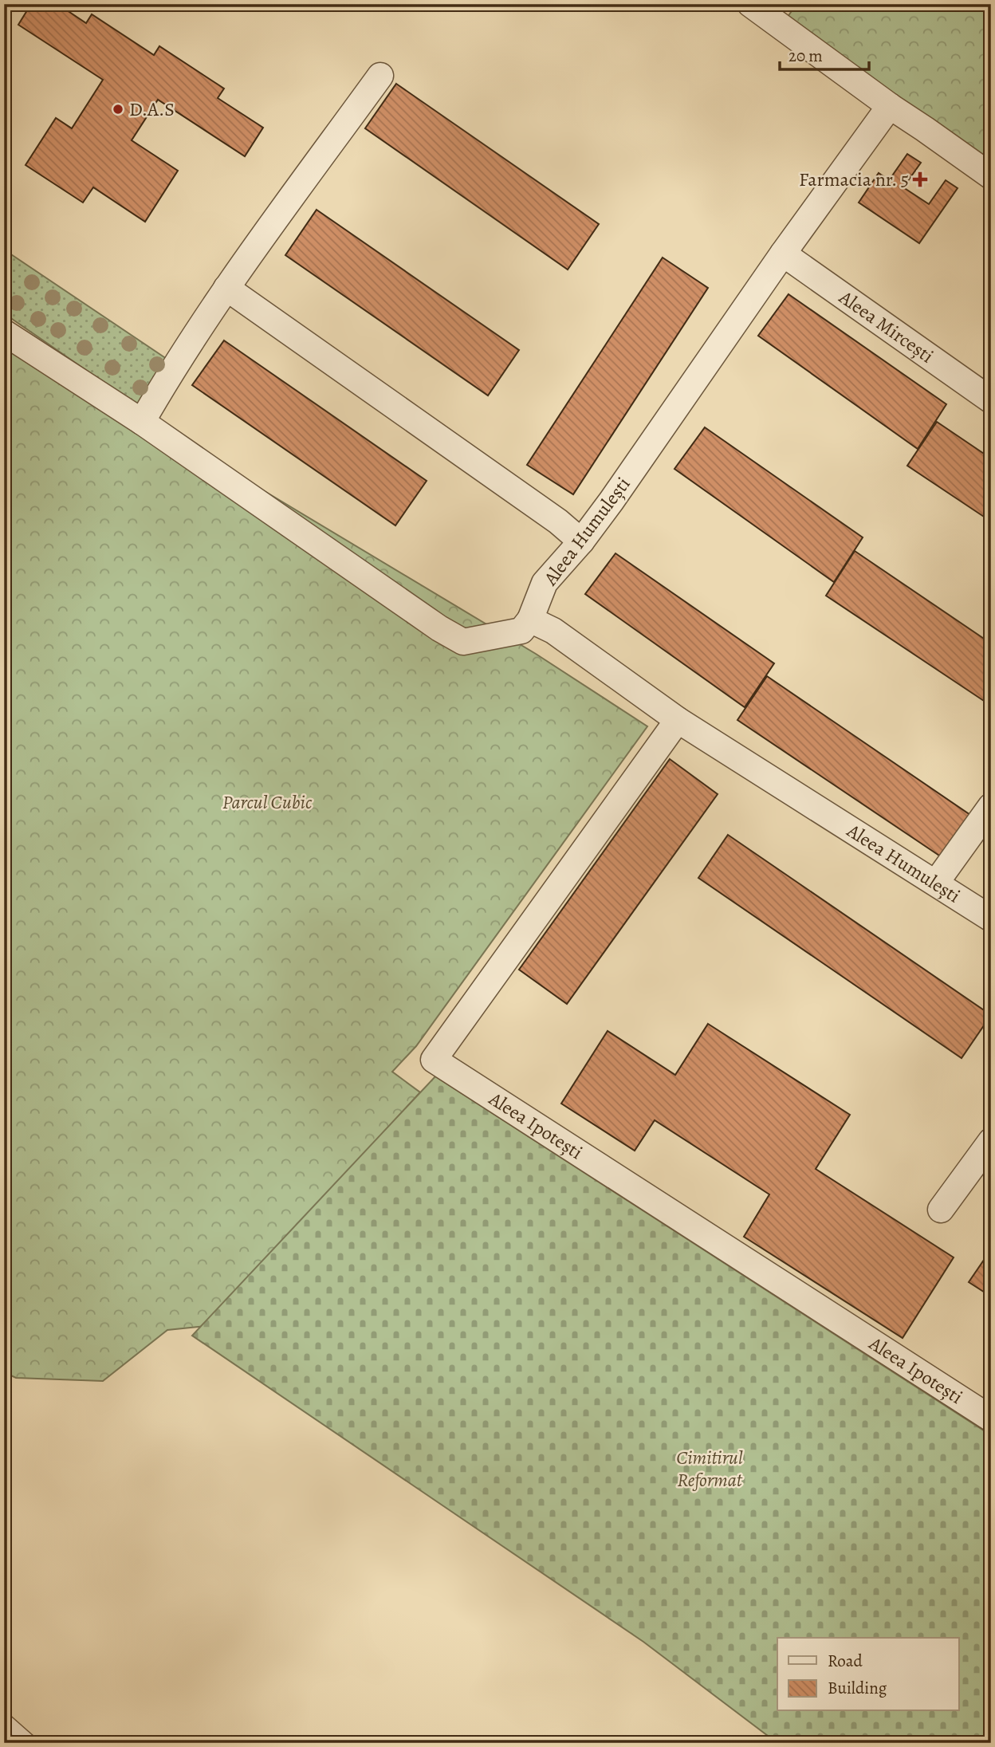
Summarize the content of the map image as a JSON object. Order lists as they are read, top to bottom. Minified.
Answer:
{"streets":{"street":["Aleea Mircești","Aleea Humulești","Aleea Ipotești"]},"crossings":[["Aleea Mircești","Aleea Humulești"],["Aleea Humulești","Aleea Ipotești"]],"parks":["Parcul Cubic","Cimitirul Reformat"],"places":{"other":["D.A.S"],"health":["Farmacia nr. 5"]},"legend":["Road","Building"],"scale_bar":"20 m"}
